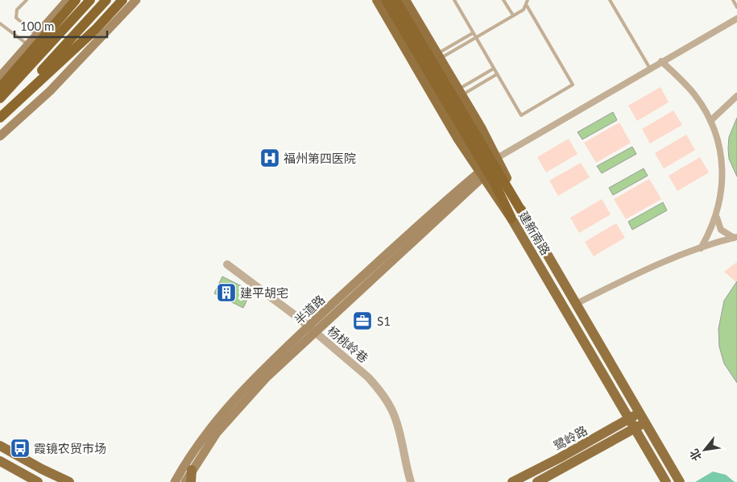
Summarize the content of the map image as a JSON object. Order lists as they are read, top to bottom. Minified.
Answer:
{"streets":{"main road":["建新南路","半道路","鹭岭路"],"street":["杨桃岭巷"]},"crossings":[["建新南路","半道路"],["建新南路","鹭岭路"],["半道路","杨桃岭巷"]],"places":{"hospital":["福州第四医院"],"building":["建平胡宅"],"office":["S1"],"bus stop":["霞镜农贸市场"]},"scale_bar":"100 m","north":"bottom left"}
